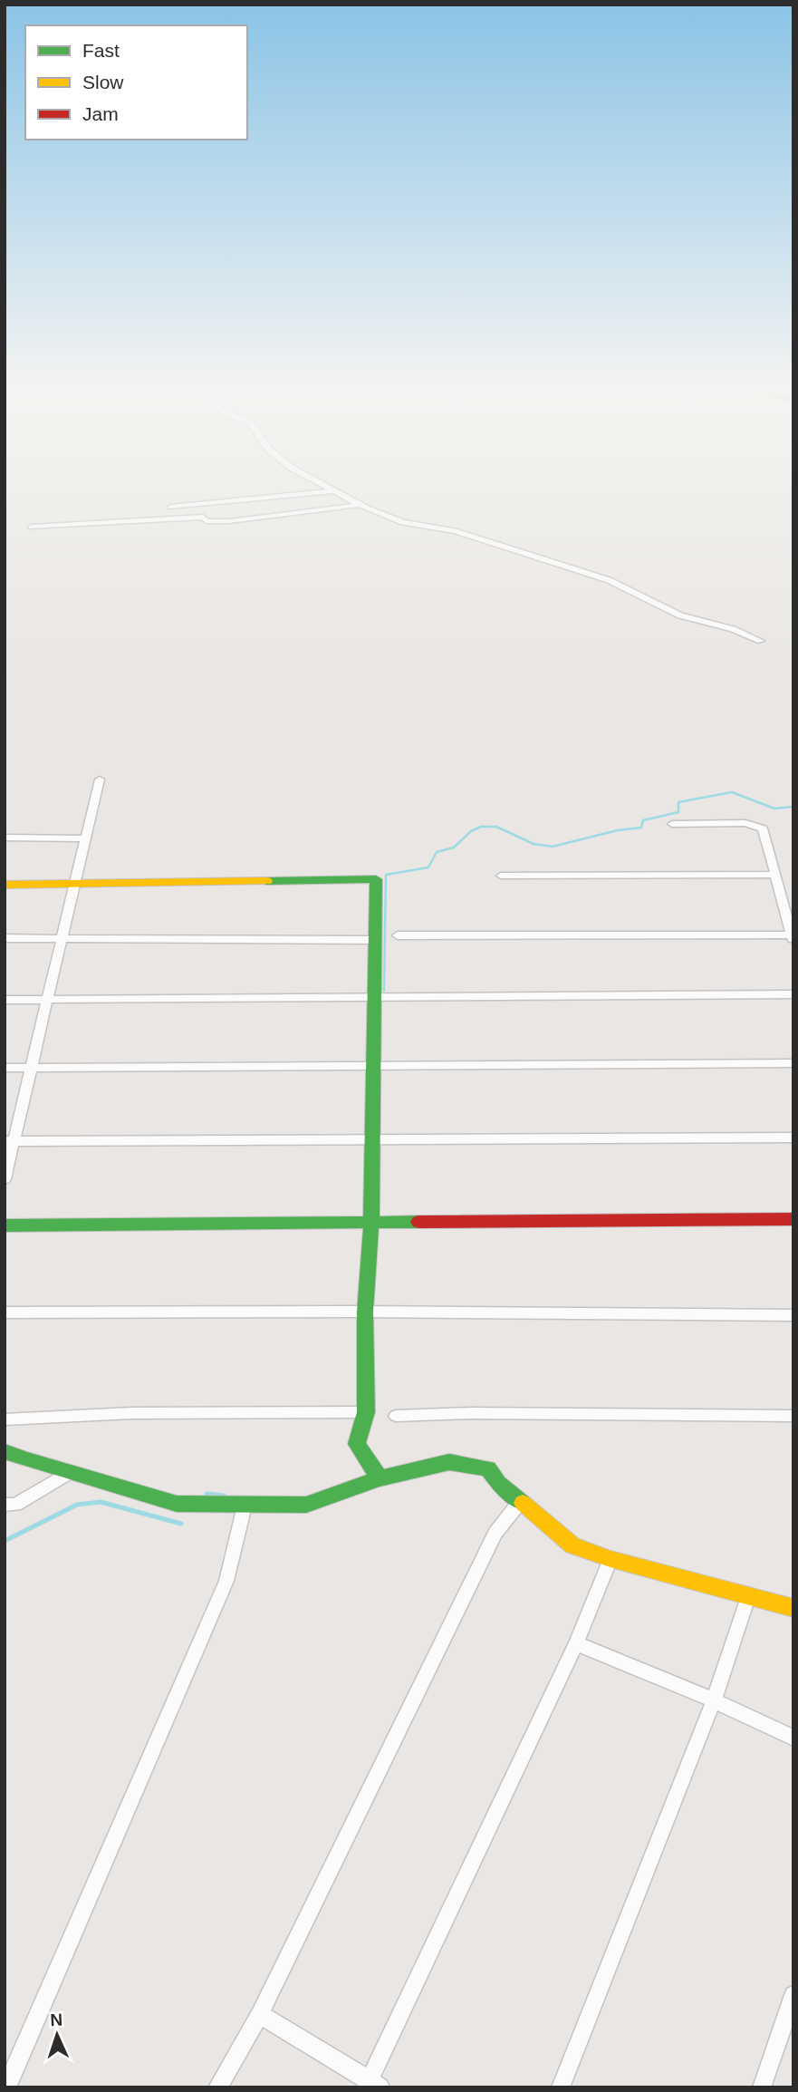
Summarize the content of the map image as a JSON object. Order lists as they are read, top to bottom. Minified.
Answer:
{"legend":["Fast","Slow","Jam"],"north":"top"}
